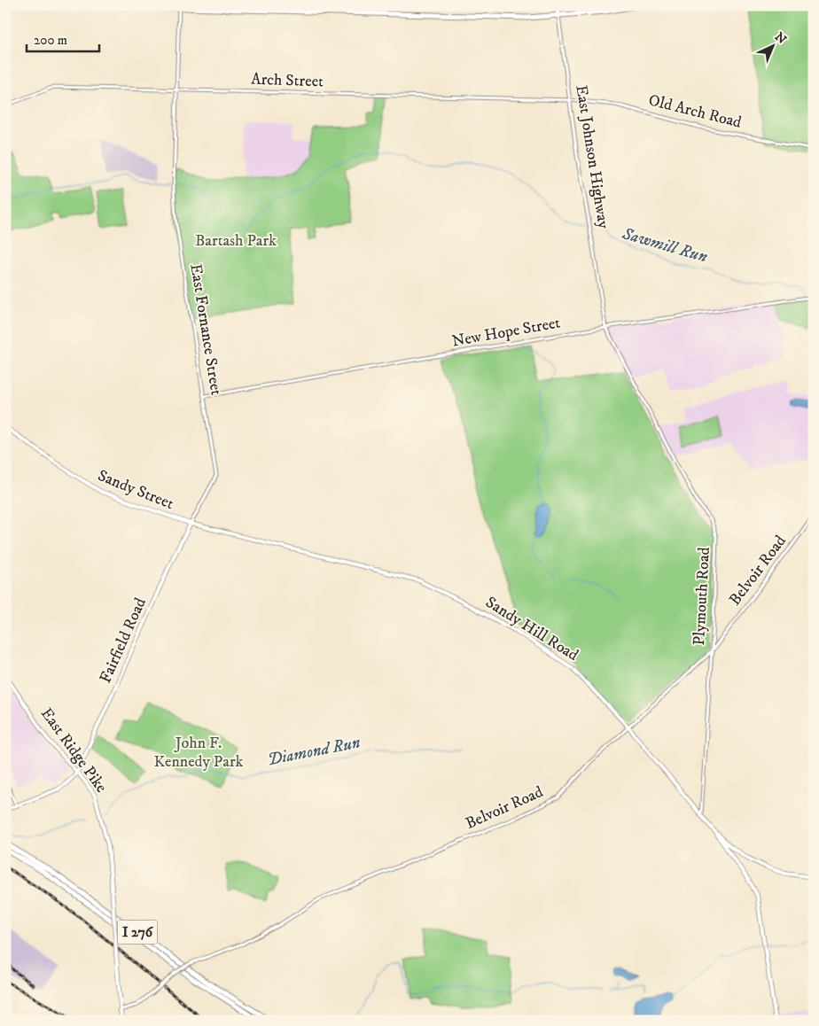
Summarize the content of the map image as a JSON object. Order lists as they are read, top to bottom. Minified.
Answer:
{"streets":{"highway":["I 276"],"main road":["Sandy Street","Sandy Hill Road","Fairfield Road","East Ridge Pike"],"street":["Arch Street","Old Arch Road","East Johnson Highway","East Fornance Street","New Hope Street","Belvoir Road","Plymouth Road"]},"crossings":[["Arch Street","Old Arch Road"],["Arch Street","East Johnson Highway"],["Arch Street","East Fornance Street"],["Old Arch Road","East Johnson Highway"],["East Johnson Highway","New Hope Street"],["East Johnson Highway","Plymouth Road"],["East Fornance Street","New Hope Street"],["East Fornance Street","Fairfield Road"],["New Hope Street","Plymouth Road"],["Sandy Street","Sandy Hill Road"],["Sandy Street","Fairfield Road"],["Belvoir Road","Plymouth Road"],["Belvoir Road","Sandy Hill Road"],["Belvoir Road","East Ridge Pike"],["Plymouth Road","Sandy Hill Road"],["Sandy Hill Road","Fairfield Road"],["Fairfield Road","East Ridge Pike"]],"water":["Sawmill Run","Diamond Run"],"parks":["Bartash Park","John F. Kennedy Park"],"scale_bar":"200 m","north":"top right"}
